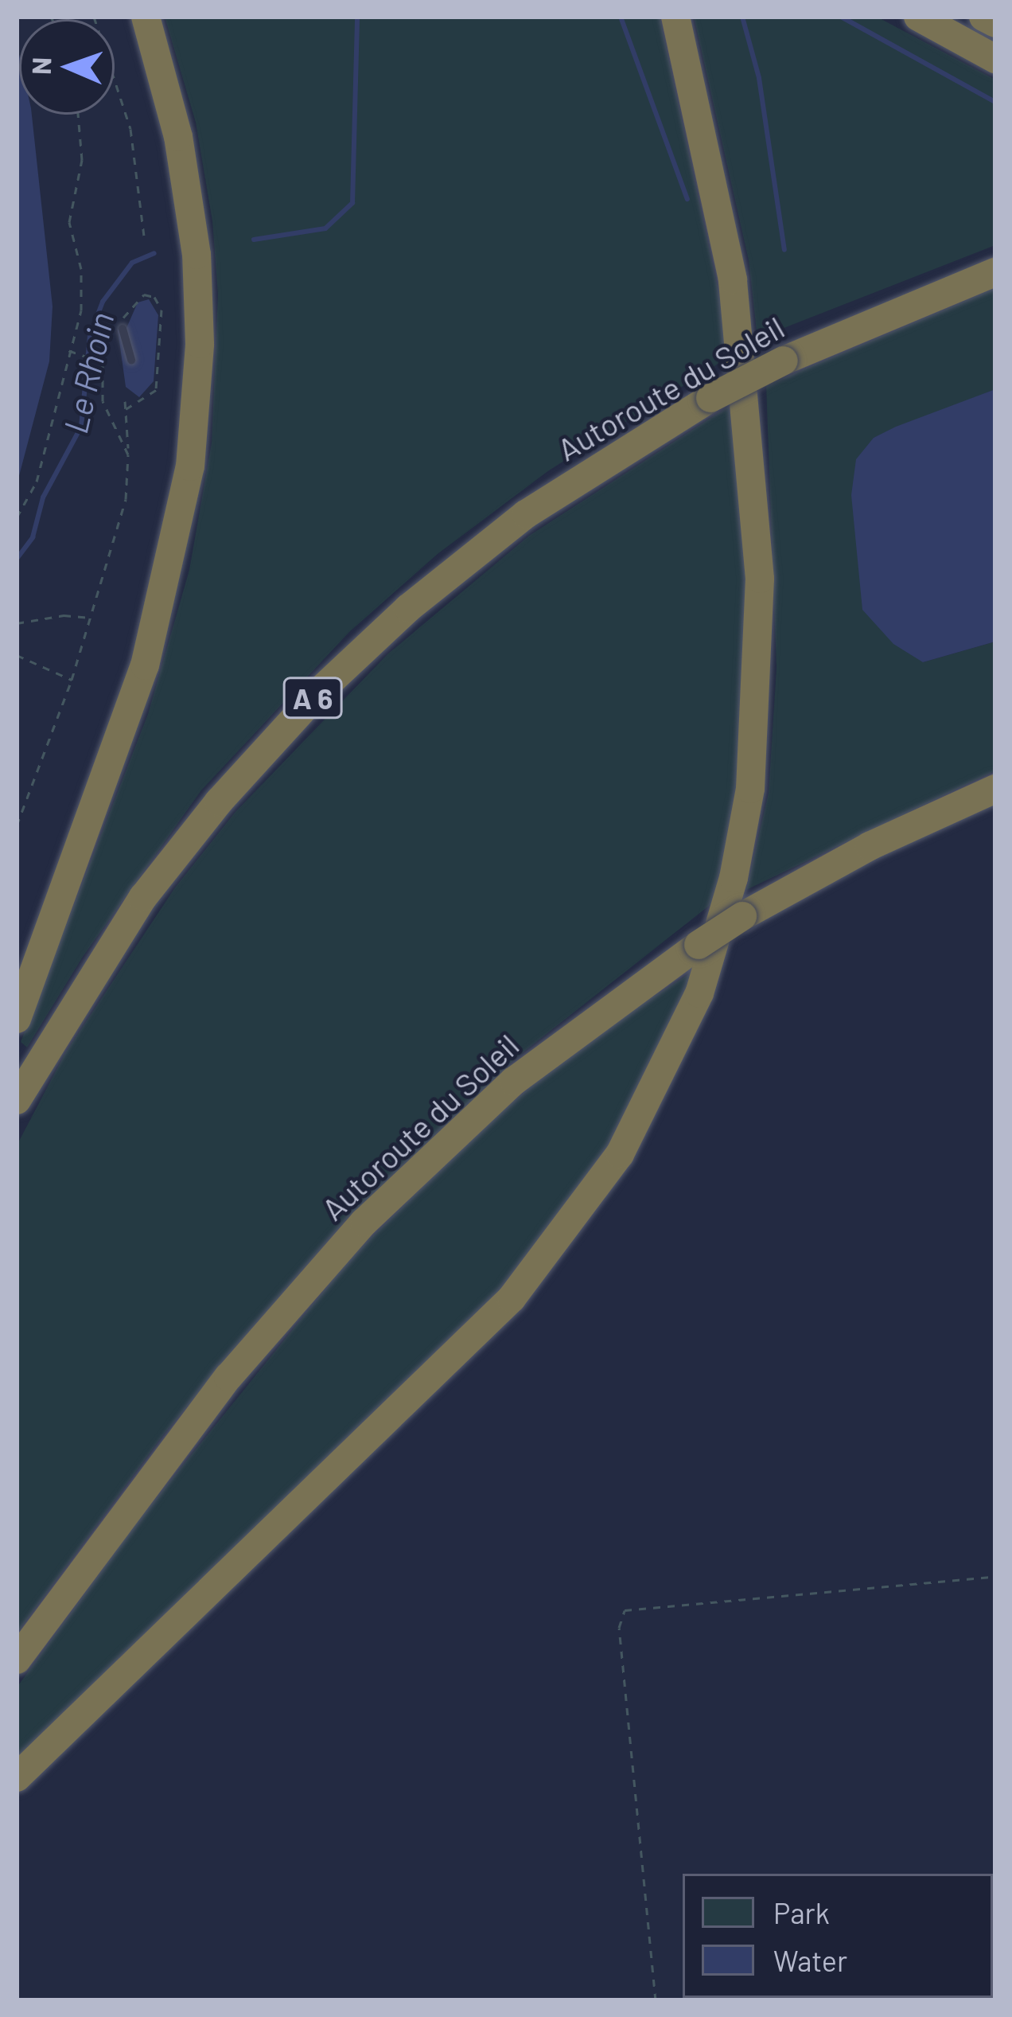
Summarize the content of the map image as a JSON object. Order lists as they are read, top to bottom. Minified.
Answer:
{"streets":{"highway":["Autoroute du Soleil","A 6"]},"water":["Le Rhoin"],"legend":["Park","Water"],"north":"left"}
